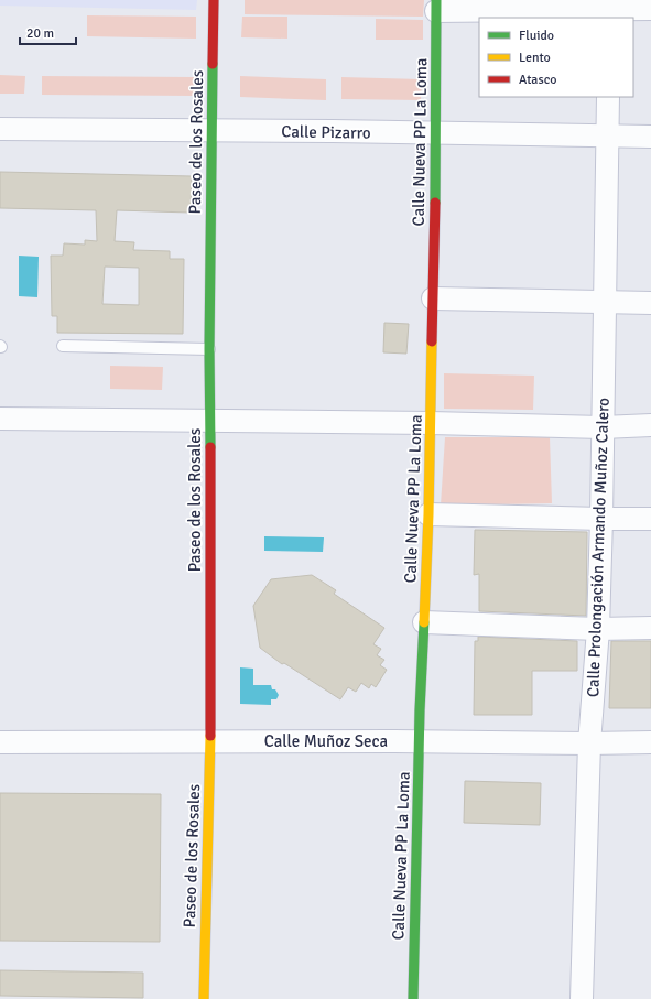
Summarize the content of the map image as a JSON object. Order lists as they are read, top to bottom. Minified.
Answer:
{"streets":{"street":["Calle Pizarro","Paseo de los Rosales","Calle Nueva PP La Loma","Calle Prolongación Armando Muñoz Calero","Calle Muñoz Seca"]},"crossings":[["Calle Pizarro","Paseo de los Rosales"],["Calle Pizarro","Calle Nueva PP La Loma"],["Calle Pizarro","Calle Prolongación Armando Muñoz Calero"],["Paseo de los Rosales","Calle Muñoz Seca"],["Calle Nueva PP La Loma","Calle Muñoz Seca"],["Calle Prolongación Armando Muñoz Calero","Calle Muñoz Seca"]],"legend":["Fluido","Lento","Atasco"],"scale_bar":"20 m"}
